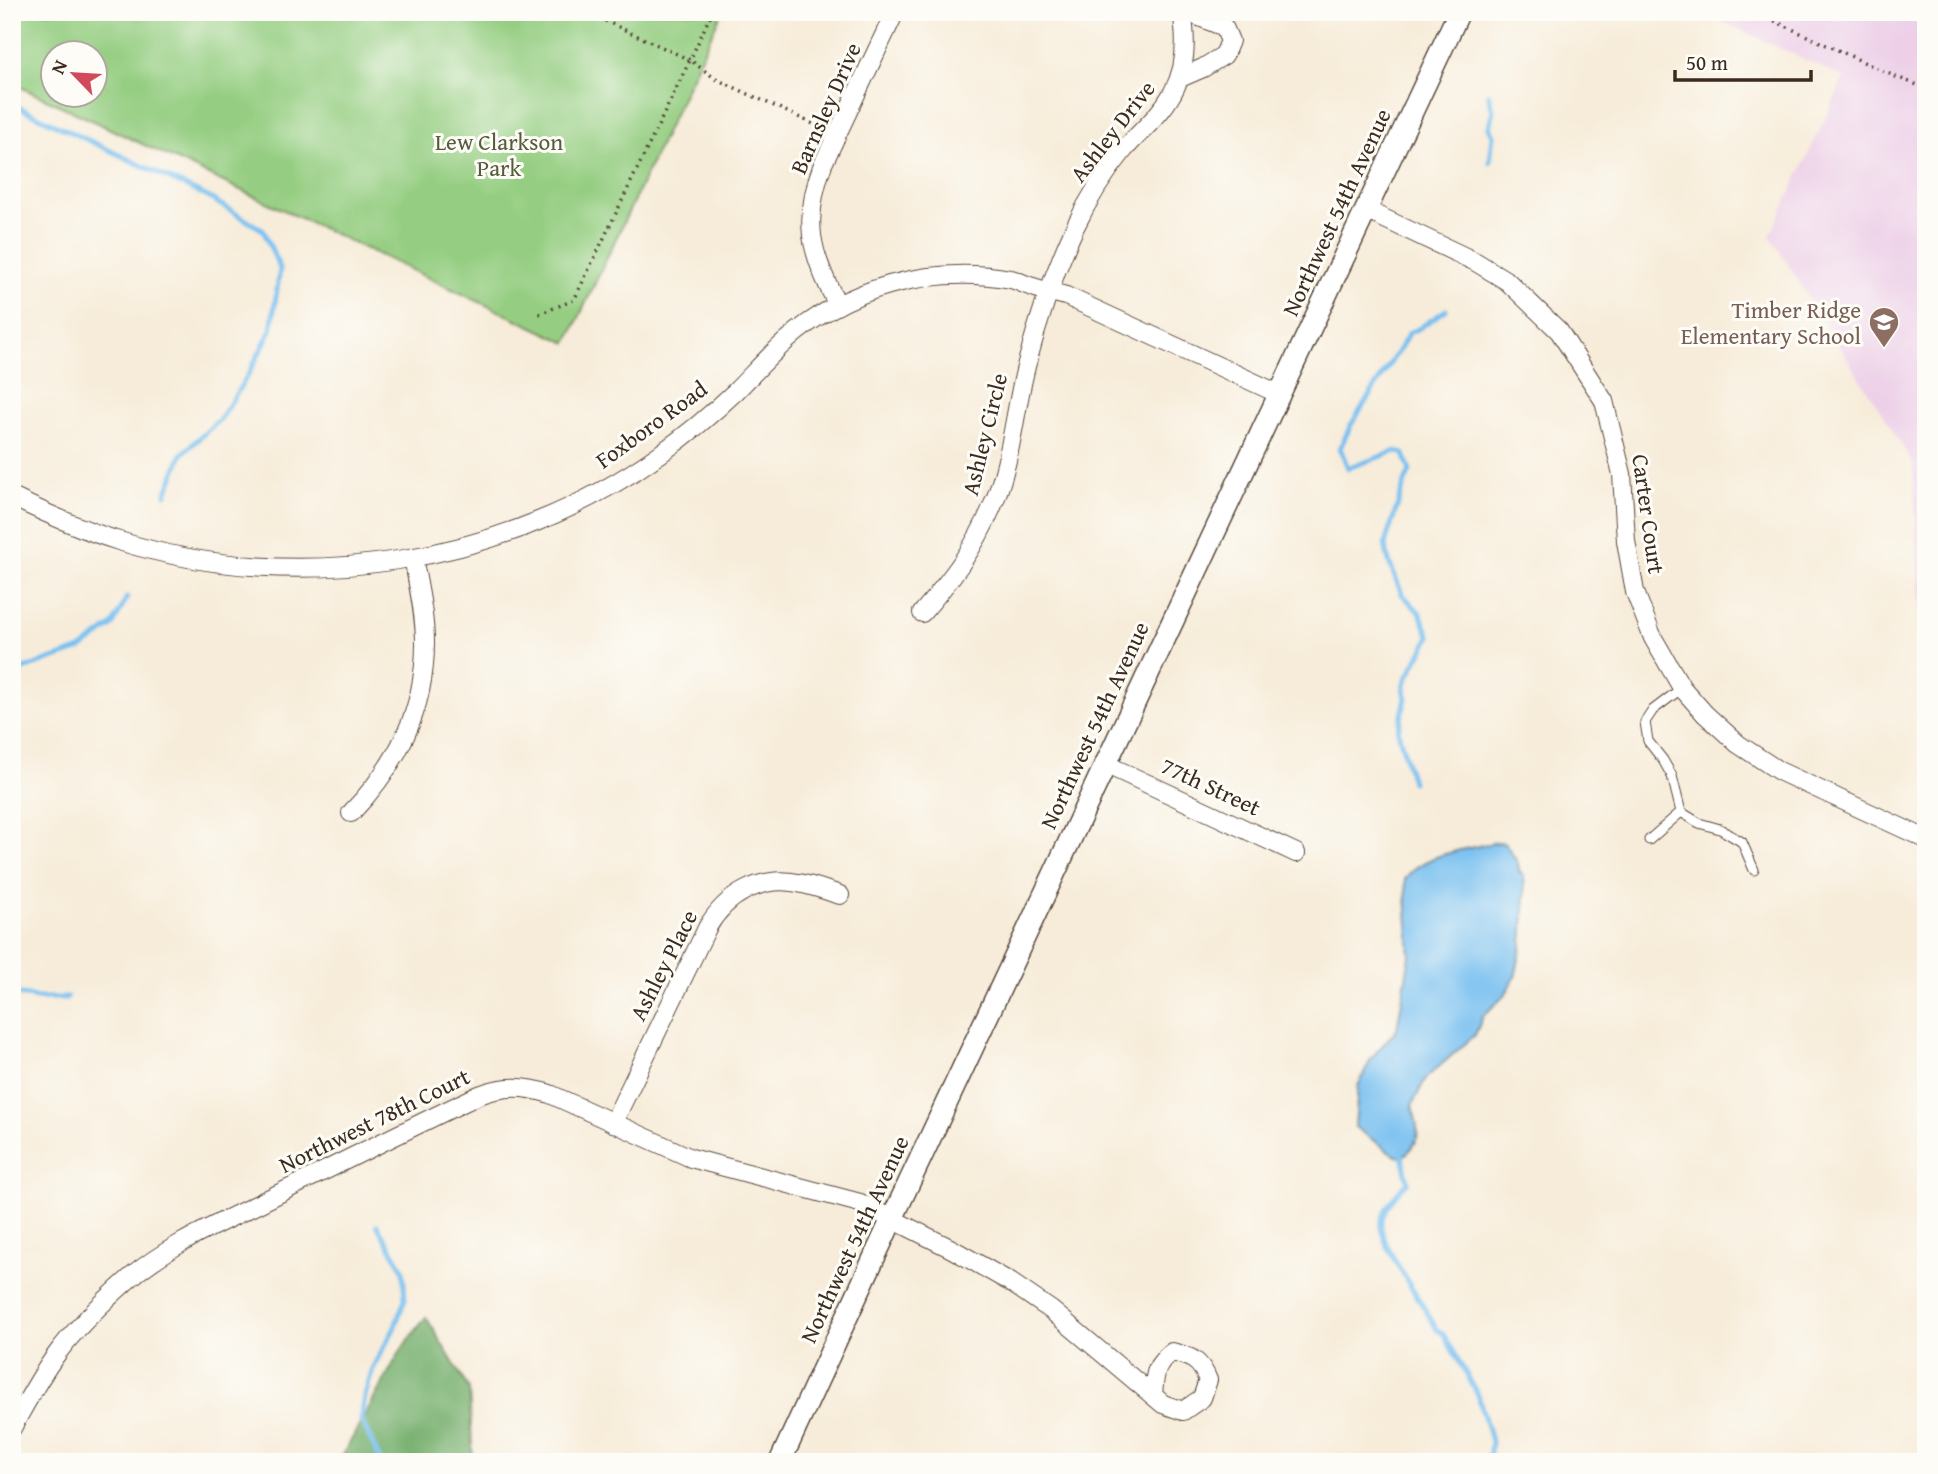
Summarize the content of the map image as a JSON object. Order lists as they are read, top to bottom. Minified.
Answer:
{"streets":{"street":["Barnsley Drive","Ashley Drive","Northwest 54th Avenue","Foxboro Road","Ashley Circle","Carter Court","77th Street","Ashley Place","Northwest 78th Court"]},"crossings":[["Barnsley Drive","Foxboro Road"],["Ashley Drive","Foxboro Road"],["Ashley Drive","Ashley Circle"],["Northwest 54th Avenue","Foxboro Road"],["Northwest 54th Avenue","Carter Court"],["Northwest 54th Avenue","77th Street"],["Northwest 54th Avenue","Northwest 78th Court"],["Foxboro Road","Ashley Circle"],["Ashley Place","Northwest 78th Court"]],"parks":["Lew Clarkson Park"],"places":{"school or university":["Timber Ridge Elementary School"]},"scale_bar":"50 m","north":"top left"}
